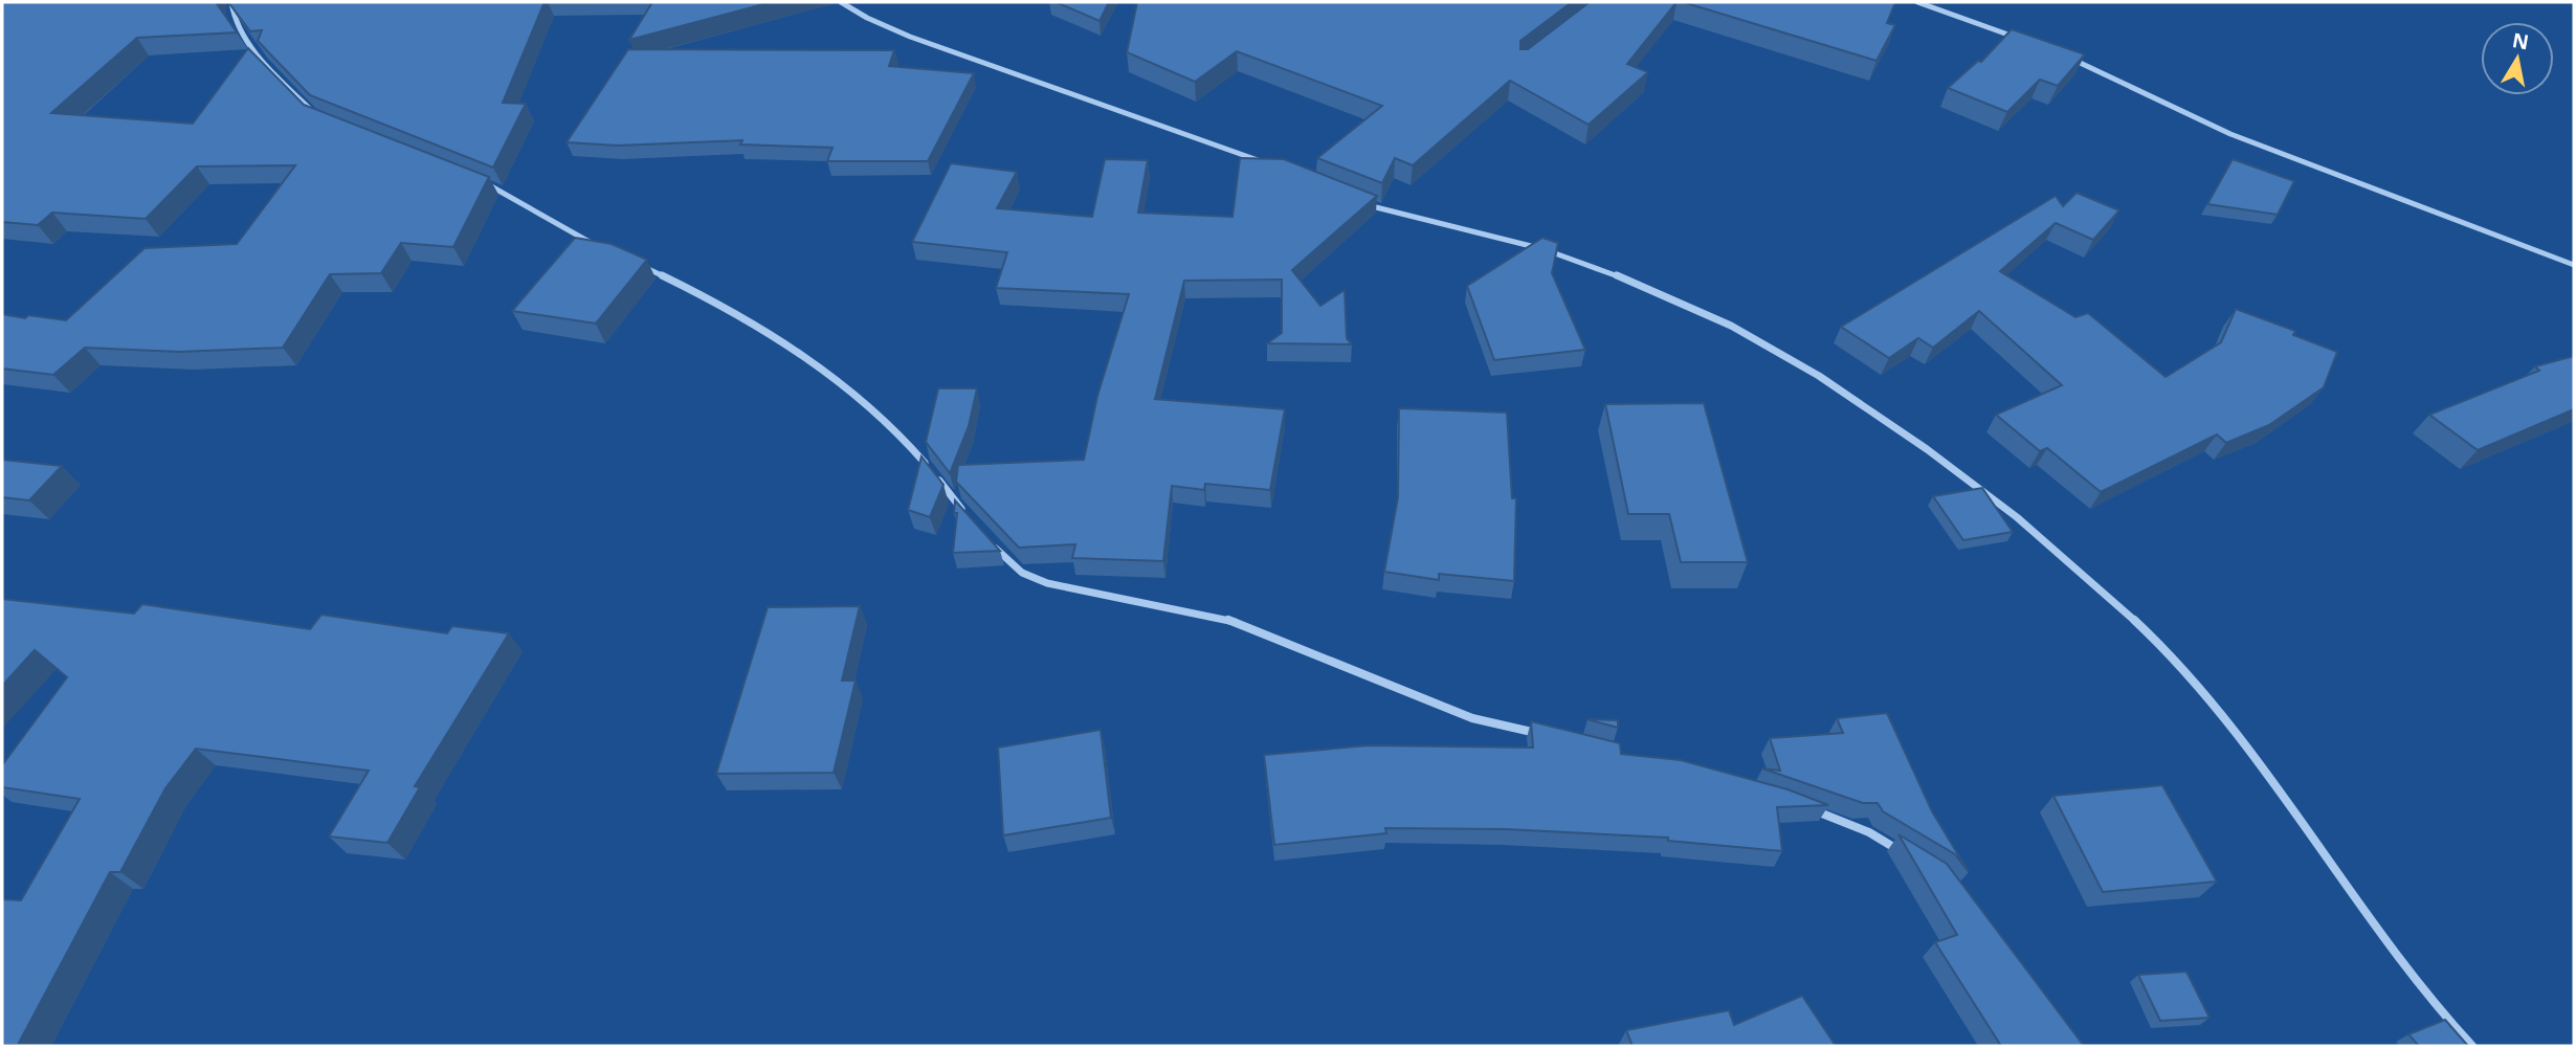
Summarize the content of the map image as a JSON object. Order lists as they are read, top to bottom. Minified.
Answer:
{"north":"top"}
